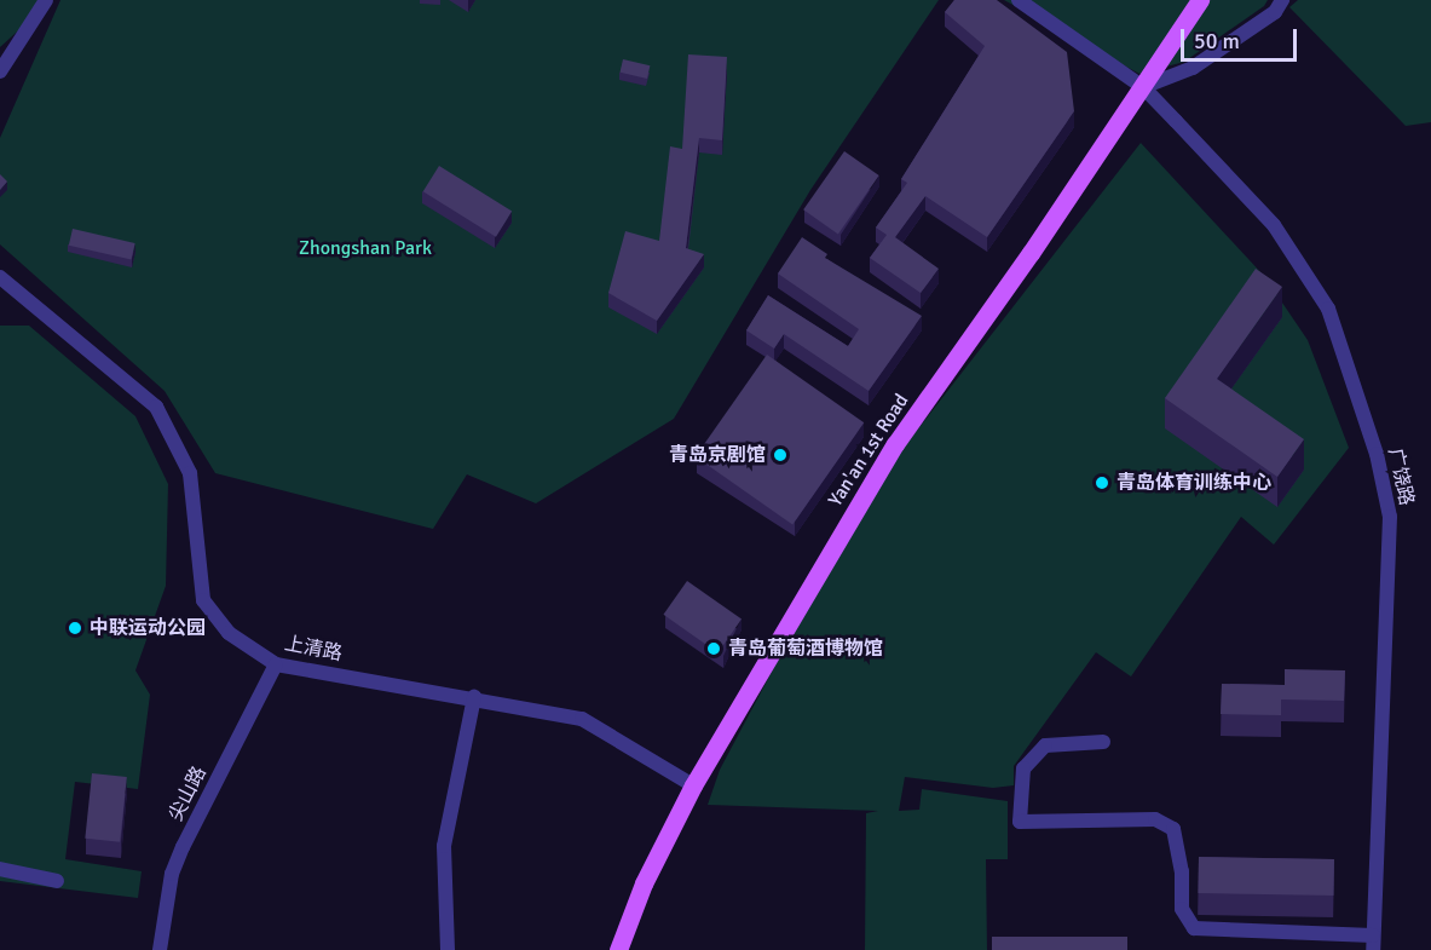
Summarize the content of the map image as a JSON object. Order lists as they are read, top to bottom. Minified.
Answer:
{"streets":{"main road":["Yan'an 1st Road"],"street":["广饶路","上清路","尖山路"]},"crossings":[["Yan'an 1st Road","广饶路"],["Yan'an 1st Road","上清路"],["上清路","尖山路"]],"parks":["Zhongshan Park"],"places":["青岛京剧馆","青岛体育训练中心","中联运动公园","青岛葡萄酒博物馆"],"scale_bar":"50 m"}
